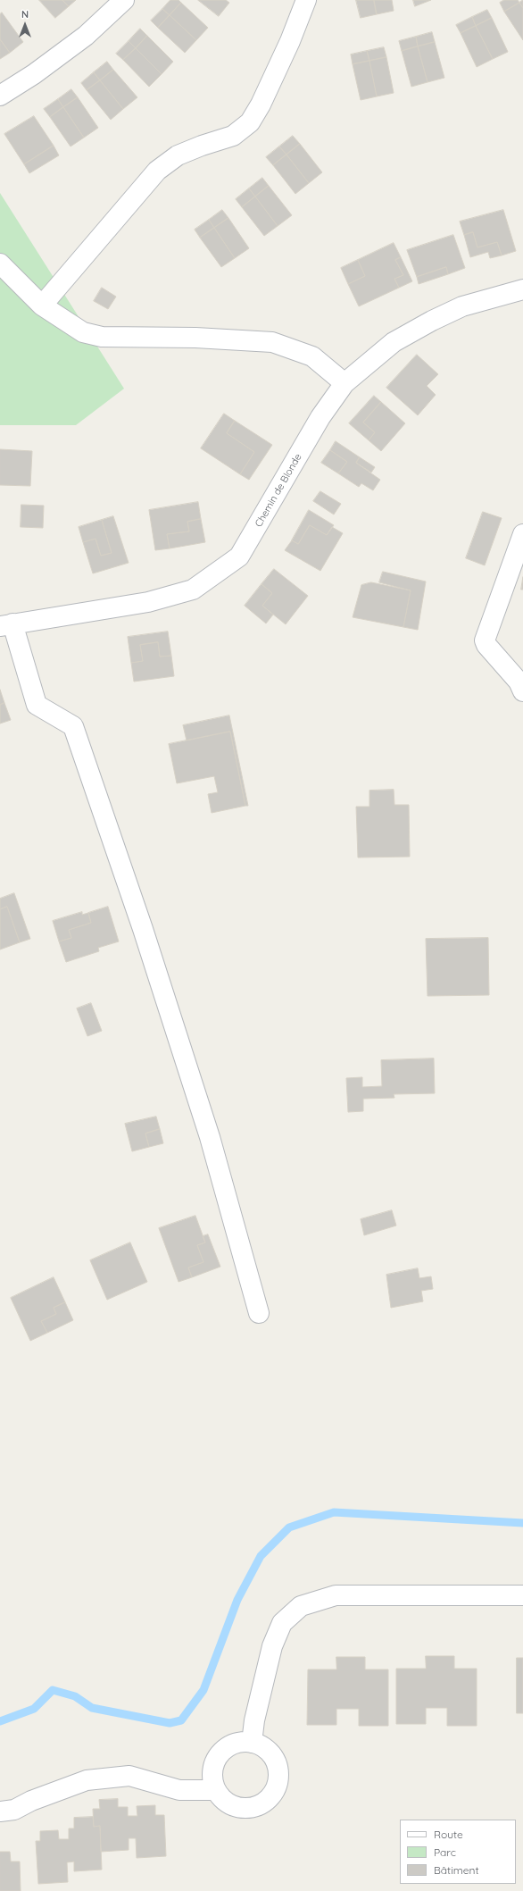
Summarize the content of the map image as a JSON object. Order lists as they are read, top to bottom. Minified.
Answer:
{"streets":{"street":["Chemin de Blonde"]},"legend":["Route","Parc","Bâtiment"],"north":"top"}
